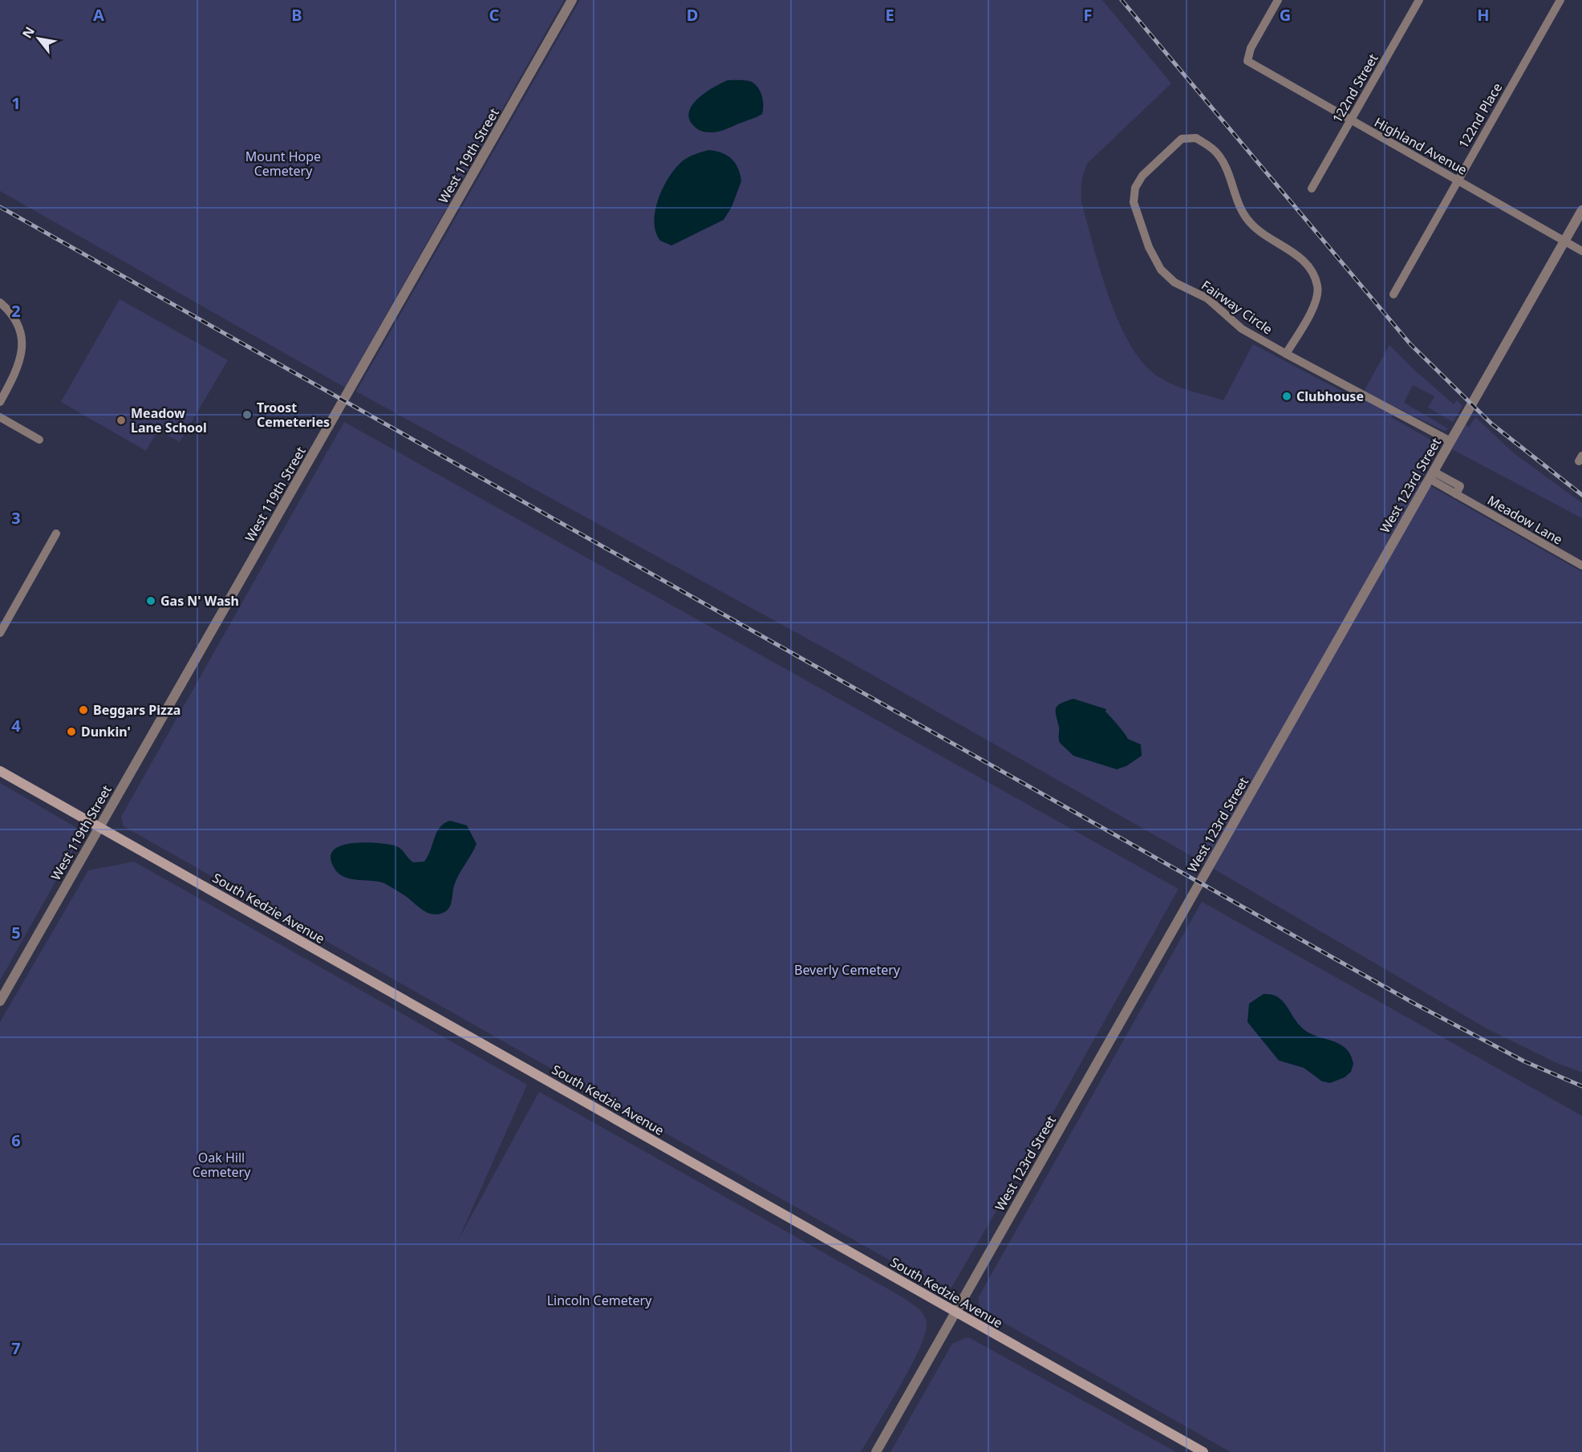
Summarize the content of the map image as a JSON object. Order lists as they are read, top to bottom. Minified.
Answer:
{"streets":{"main road":["South Kedzie Avenue"],"street":["122nd Street","122nd Place","Highland Avenue","West 119th Street","Fairway Circle","West 123rd Street","Meadow Lane"]},"crossings":[["122nd Street","Highland Avenue"],["122nd Place","Highland Avenue"],["Highland Avenue","West 123rd Street"],["West 119th Street","South Kedzie Avenue"],["Fairway Circle","West 123rd Street"],["West 123rd Street","Meadow Lane"],["West 123rd Street","South Kedzie Avenue"]],"parks":["Mount Hope Cemetery","Beverly Cemetery","Oak Hill Cemetery","Lincoln Cemetery"],"places":["Clubhouse","Troost Cemeteries","Meadow Lane School","Gas N' Wash","Beggars Pizza","Dunkin'"],"north":"top left","grid":{"columns":["A","B","C","D","E","F","G","H"],"rows":["1","2","3","4","5","6","7"]}}
